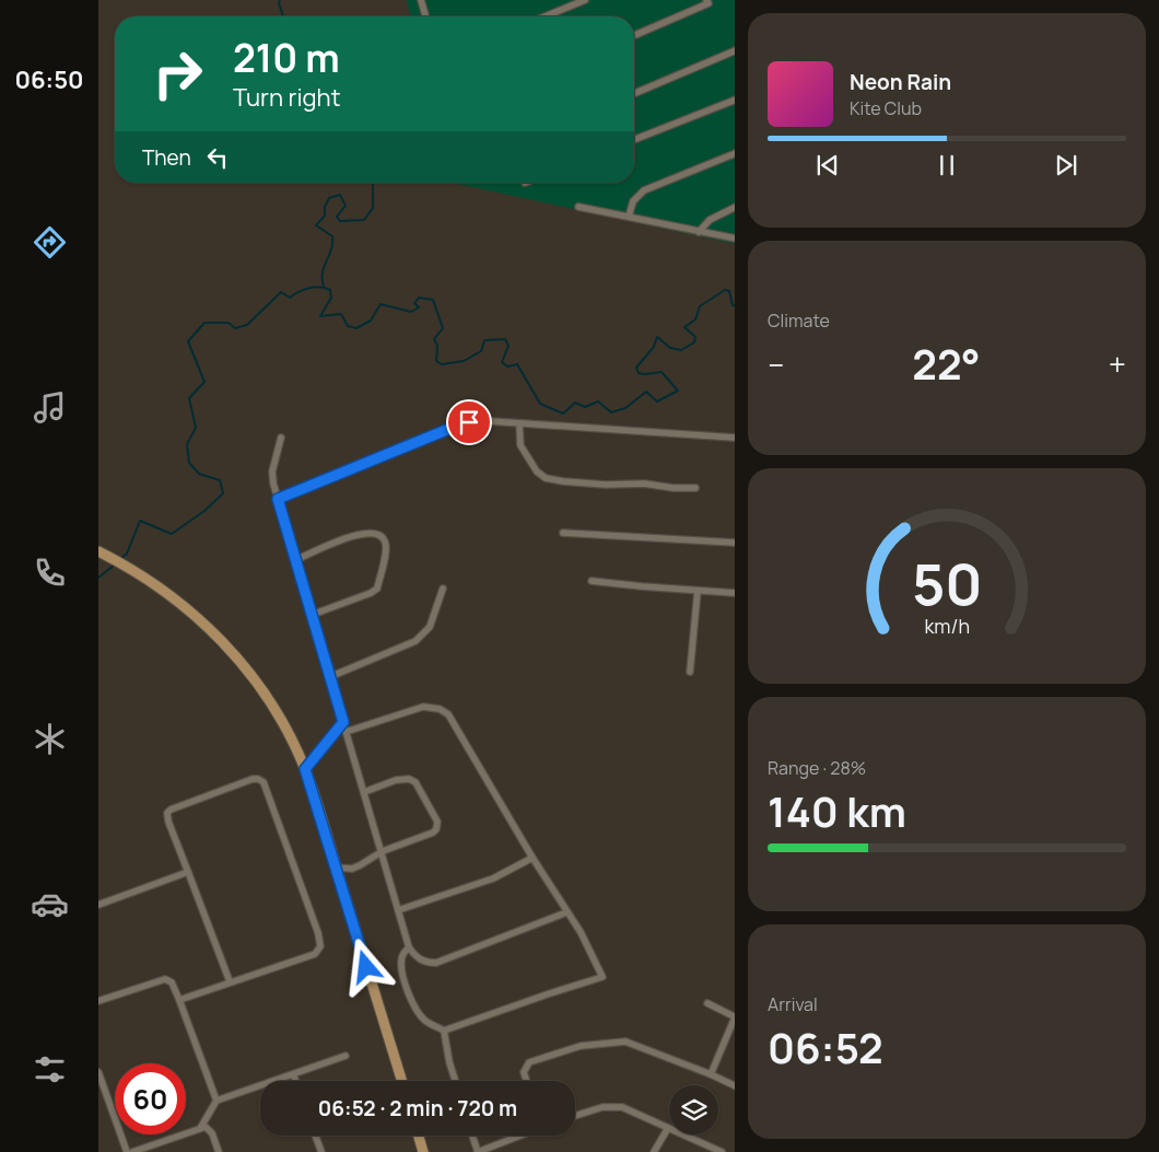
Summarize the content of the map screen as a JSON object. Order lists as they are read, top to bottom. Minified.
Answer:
{"page":{"tabs":"06:50","turn":["210 m","Turn right"],"song":["Neon Rain","Kite Club"],"then":"Then","tile":["Climate",["Range · 28%","140 km"],["Arrival","06:52"]],"heat":["−","22°","+"],"limit":"60","trip":"06:52 · 2 min · 720 m","gauge":["50","km/h"]}}
